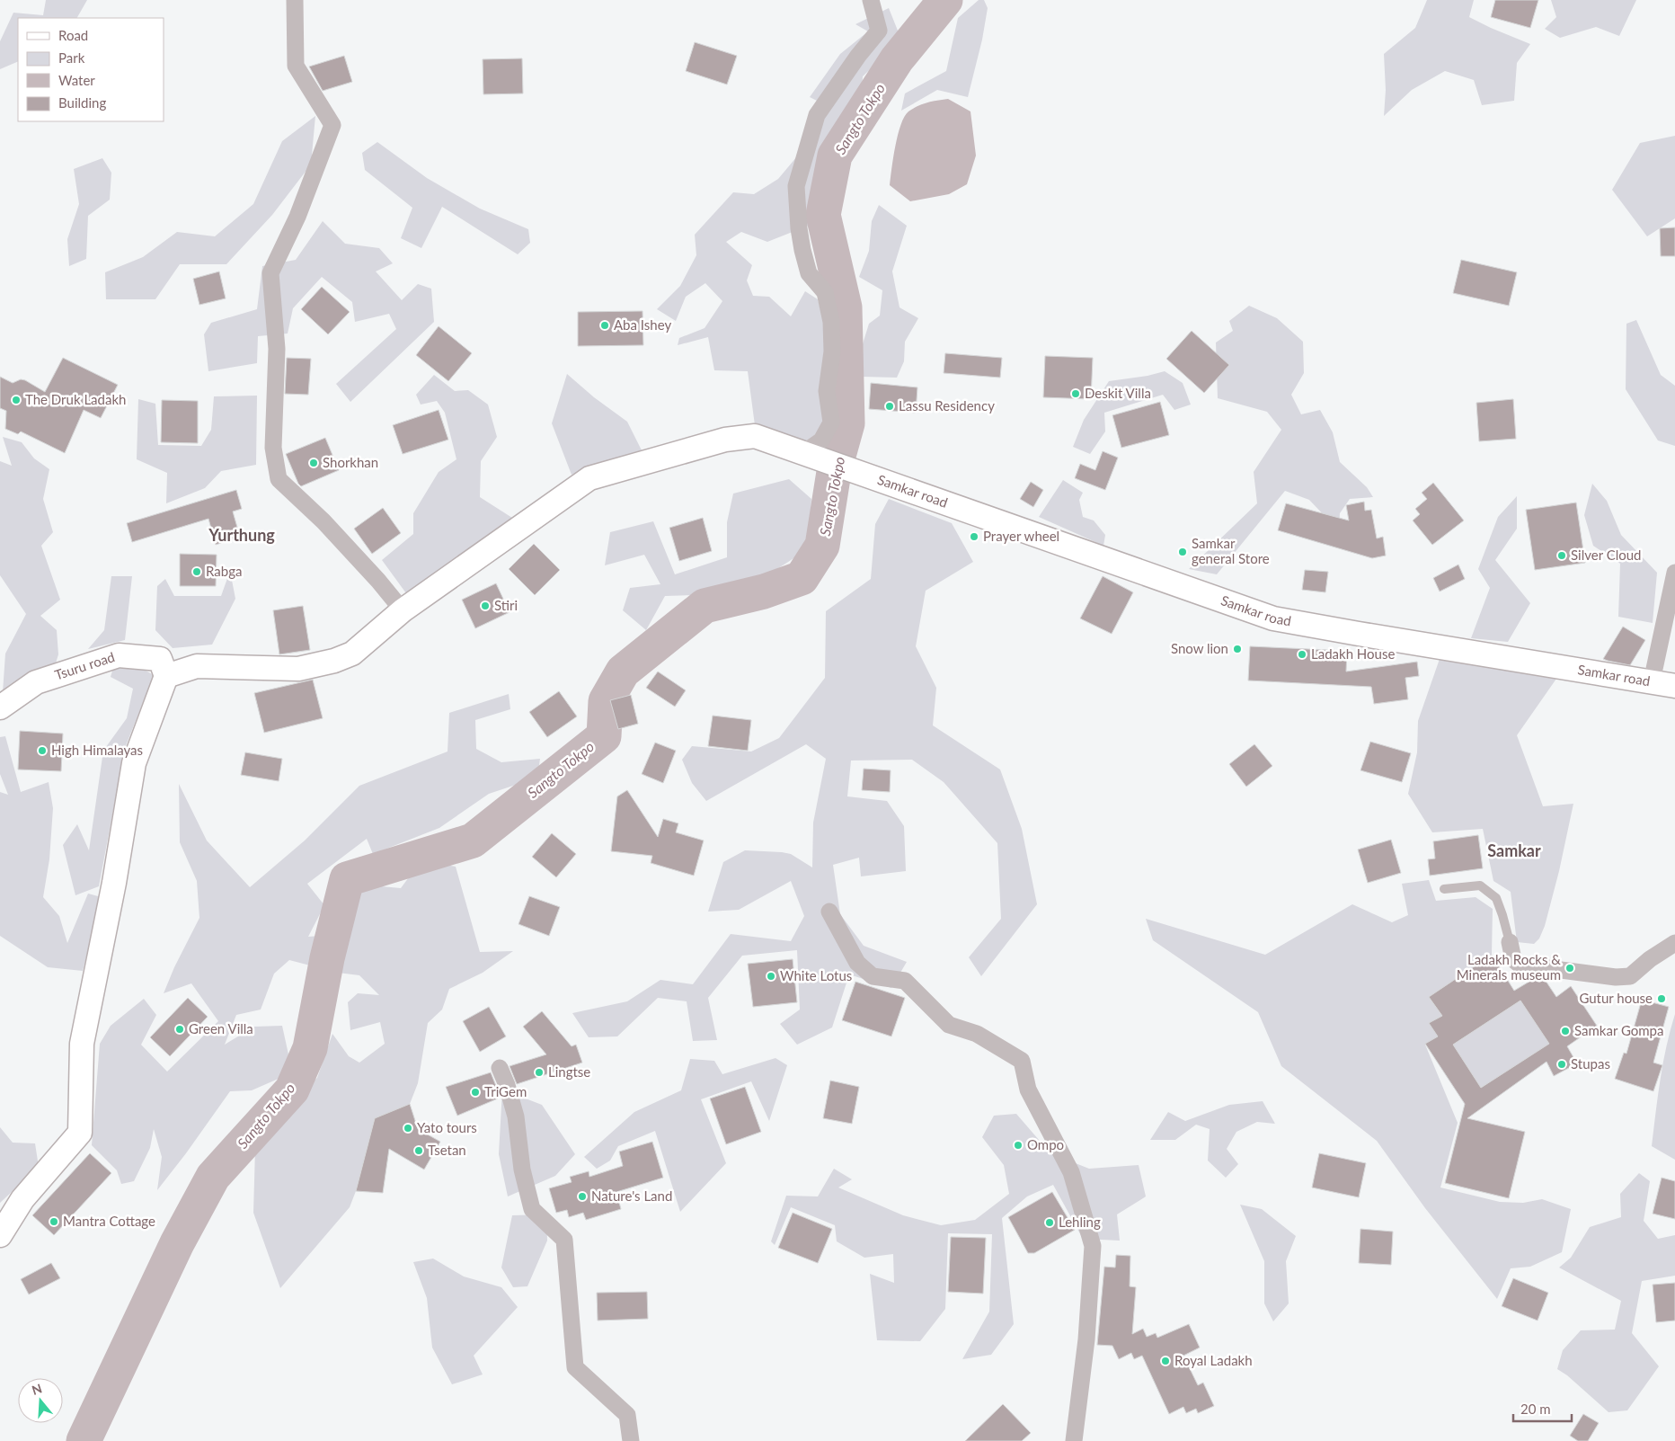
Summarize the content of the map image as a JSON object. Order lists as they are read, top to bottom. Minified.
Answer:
{"streets":{"street":["Samkar road","Tsuru road"]},"crossings":[["Samkar road","Tsuru road"]],"districts":["Yurthung","Samkar"],"water":["Sangto Tokpo"],"places":["Aba Ishey","Deskit Villa","The Druk Ladakh","Lassu Residency","Shorkhan","Prayer wheel","Samkar general Store","Silver Cloud","Rabga","Stiri","Snow lion","Ladakh House","High Himalayas","Ladakh Rocks & Minerals museum","White Lotus","Gutur house","Green Villa","Samkar Gompa","Stupas","Lingtse","TriGem","Yato tours","Ompo","Tsetan","Nature's Land","Mantra Cottage","Lehling","Royal Ladakh"],"legend":["Road","Park","Water","Building"],"scale_bar":"20 m","north":"top"}
